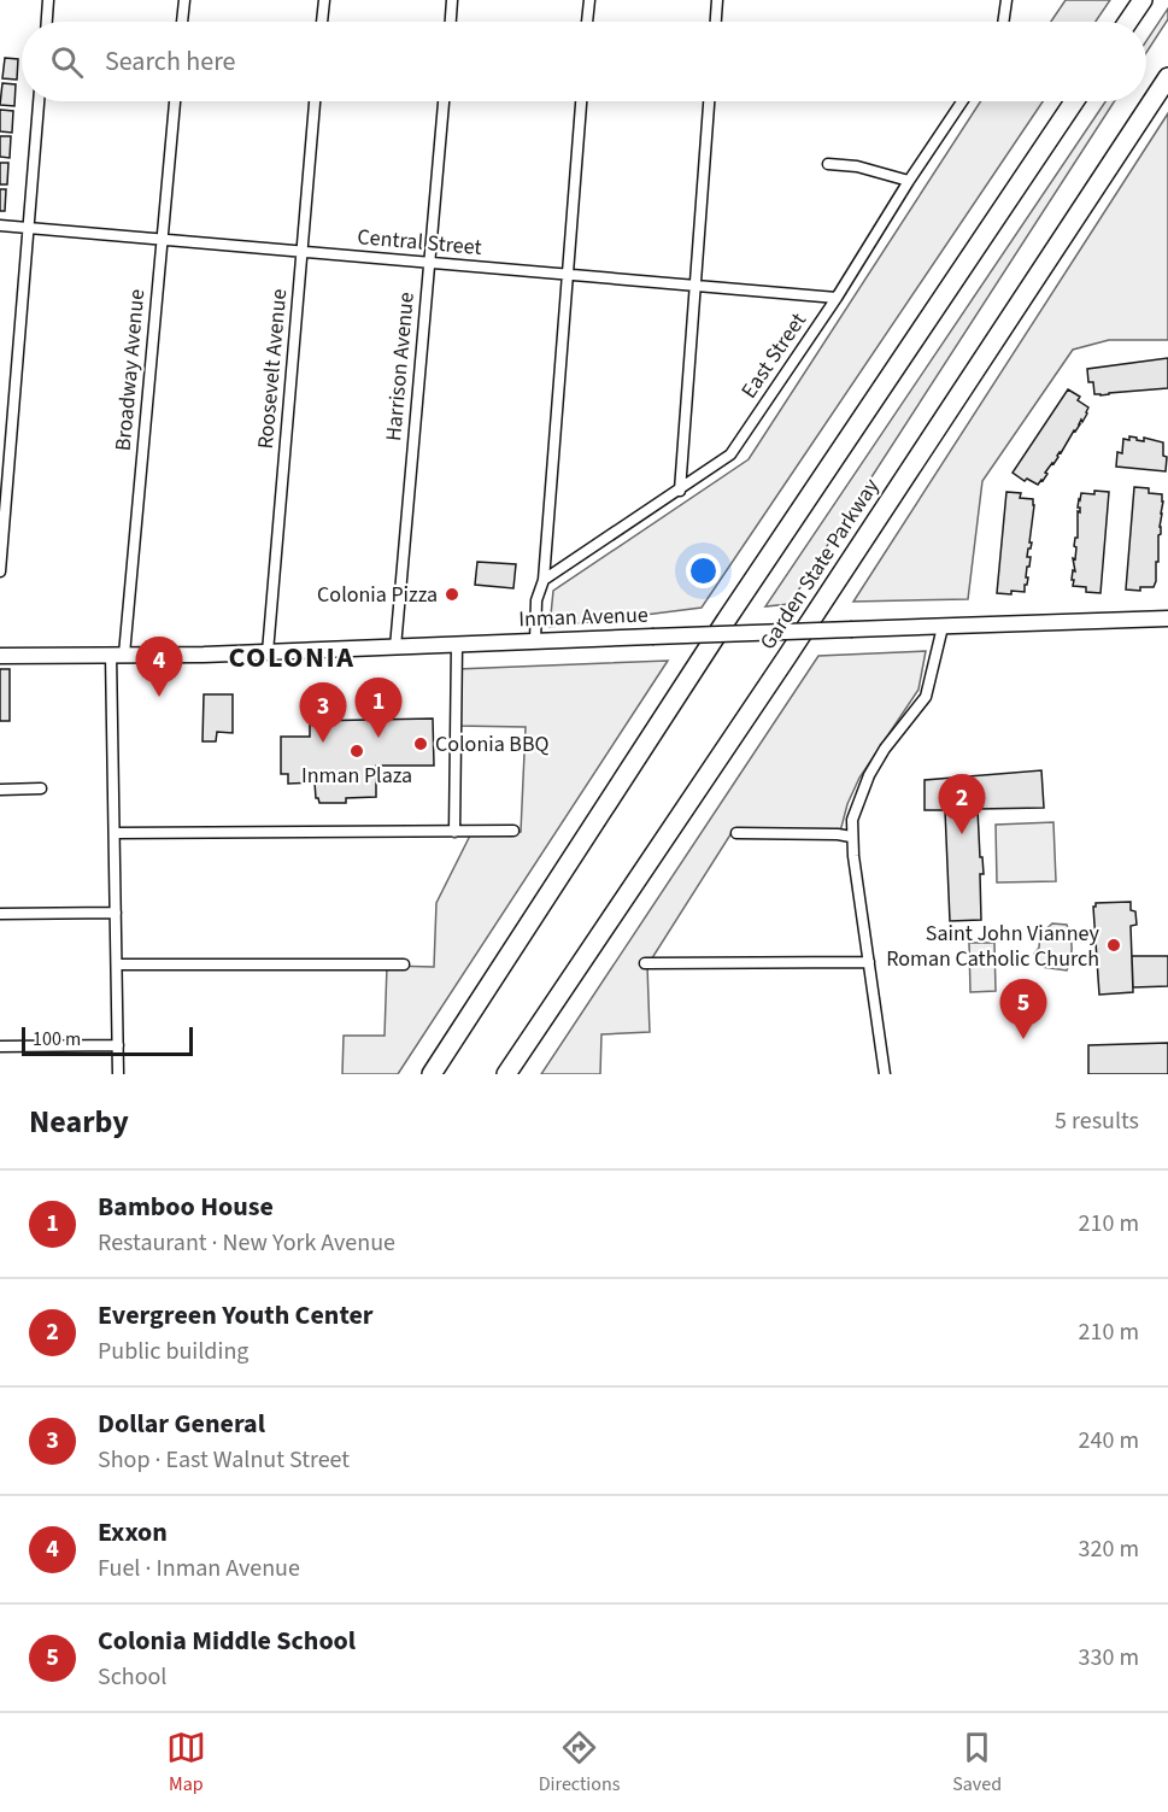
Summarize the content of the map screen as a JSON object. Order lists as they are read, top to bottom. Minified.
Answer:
{"streets":{"highway":["Garden State Parkway"],"main road":["Inman Avenue"],"street":["Central Street","East Street","Harrison Avenue","Roosevelt Avenue","Broadway Avenue"]},"crossings":[["Central Street","East Street"],["Central Street","Harrison Avenue"],["Central Street","Roosevelt Avenue"],["Central Street","Broadway Avenue"],["Harrison Avenue","Inman Avenue"],["Roosevelt Avenue","Inman Avenue"],["Broadway Avenue","Inman Avenue"]],"districts":["COLONIA"],"places":["Colonia Pizza","Colonia BBQ","Inman Plaza","Saint John Vianney Roman Catholic Church"],"scale_bar":"100 m","page":{"search":"Search here","pins":["4","1","3","2","5"],"scale":"100 m","heading":["Nearby","5 results"],"list":[{"mark":"1","name":"Bamboo House","note":"Restaurant · New York Avenue","value":"210 m"},{"mark":"2","name":"Evergreen Youth Center","note":"Public building","value":"210 m"},{"mark":"3","name":"Dollar General","note":"Shop · East Walnut Street","value":"240 m"},{"mark":"4","name":"Exxon","note":"Fuel · Inman Avenue","value":"320 m"},{"mark":"5","name":"Colonia Middle School","note":"School","value":"330 m"}],"nav":["Map","Directions","Saved"]}}
